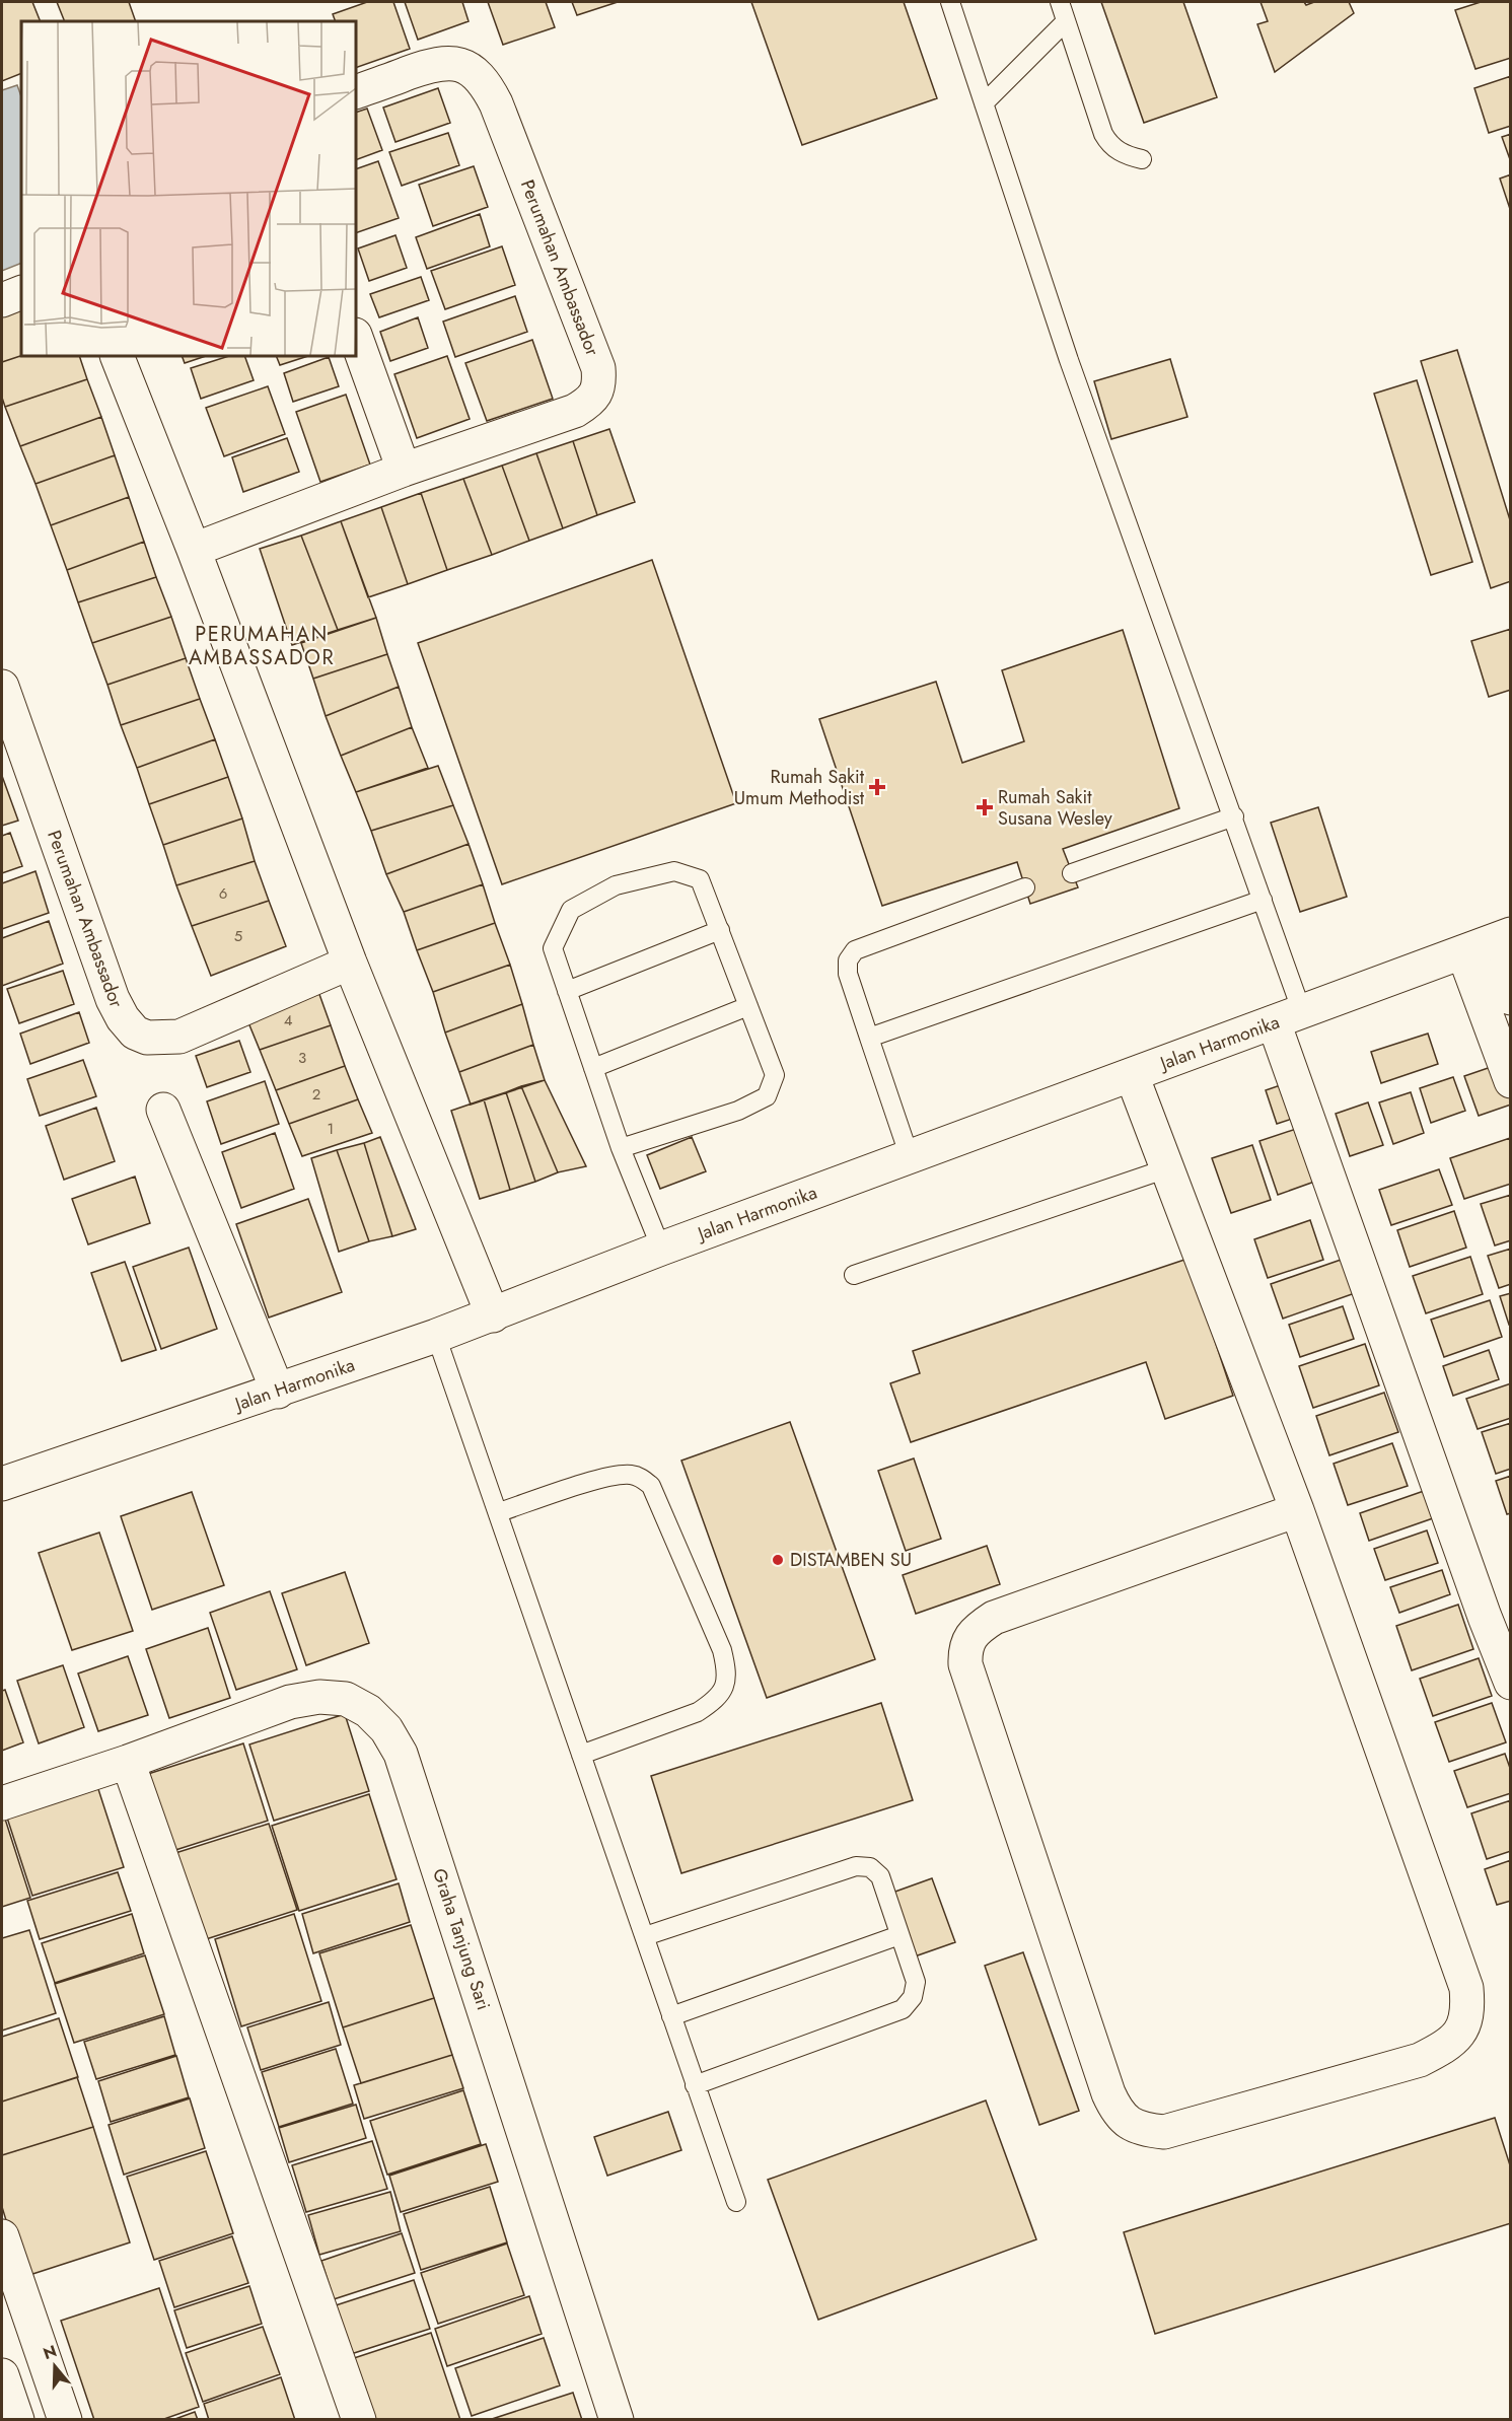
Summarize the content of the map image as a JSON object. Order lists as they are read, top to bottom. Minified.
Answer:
{"streets":{"street":["Perumahan Ambassador","Jalan Harmonika","Graha Tanjung Sari"]},"districts":["PERUMAHAN AMBASSADOR"],"places":{"health":["Rumah Sakit Umum Methodist","Rumah Sakit Susana Wesley"],"other":["DISTAMBEN SU"]},"house_numbers":["6","5","4","3","2","1"],"north":"top"}
